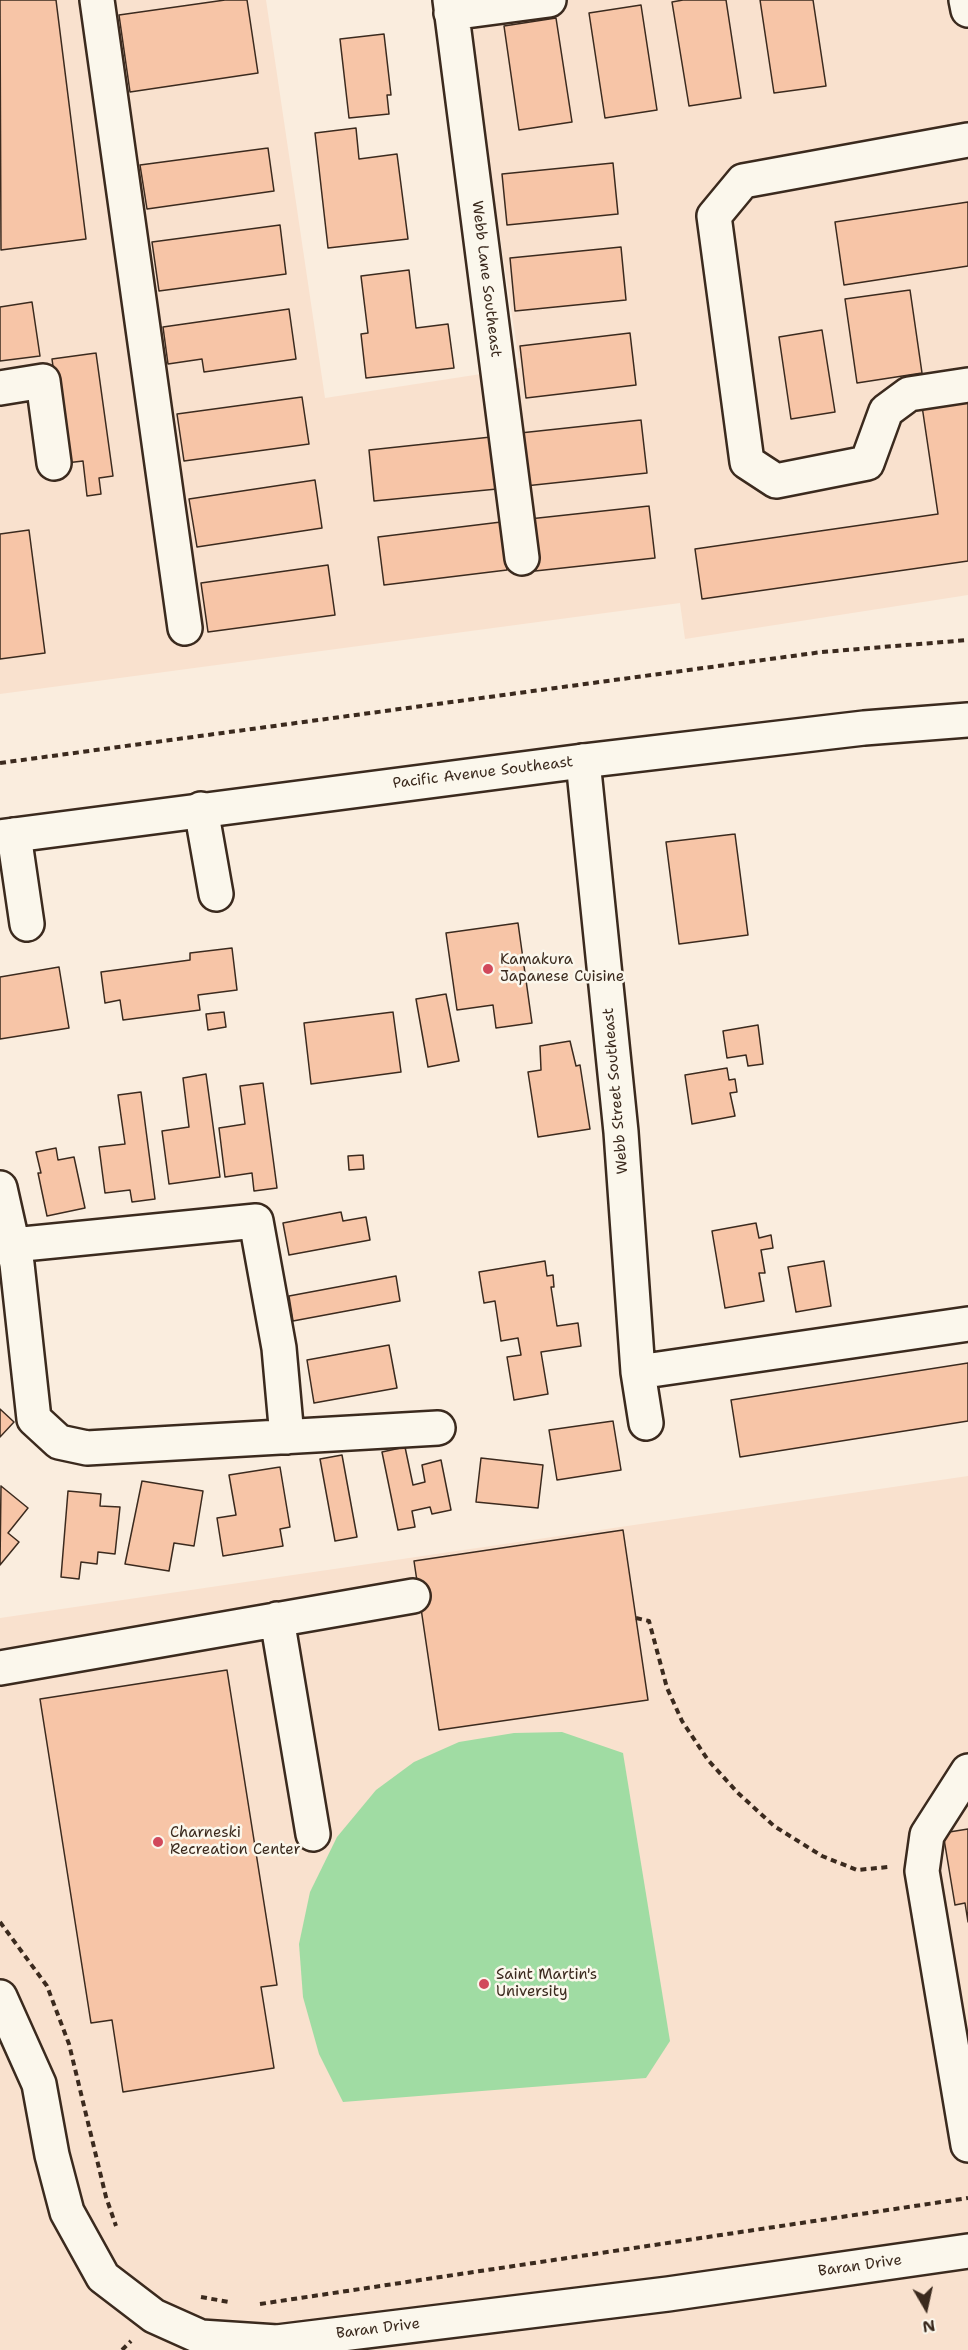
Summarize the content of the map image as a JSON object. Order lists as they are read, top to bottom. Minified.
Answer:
{"streets":{"street":["Webb Lane Southeast","Pacific Avenue Southeast","Webb Street Southeast","Baran Drive"]},"crossings":[["Pacific Avenue Southeast","Webb Street Southeast"]],"places":["Kamakura Japanese Cuisine","Charneski Recreation Center","Saint Martin's University"],"north":"bottom"}
